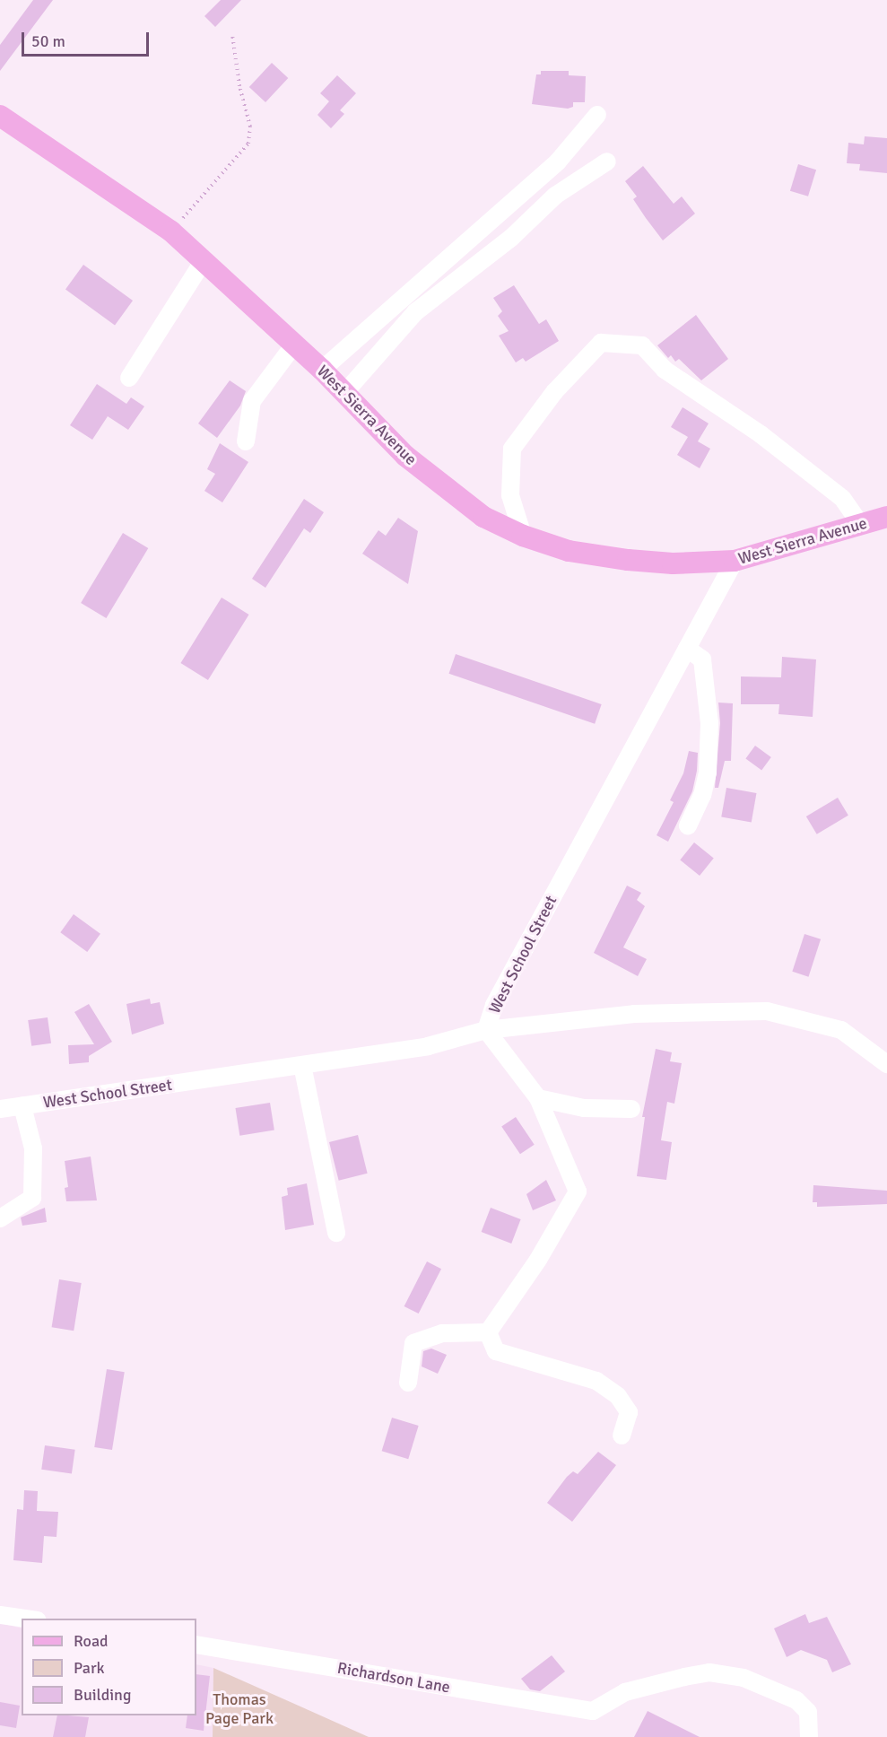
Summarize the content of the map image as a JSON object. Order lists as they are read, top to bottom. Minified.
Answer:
{"streets":{"main road":["West Sierra Avenue"],"street":["West School Street","Richardson Lane"]},"crossings":[["West Sierra Avenue","West School Street"]],"parks":["Thomas Page Park"],"legend":["Road","Park","Building"],"scale_bar":"50 m"}
